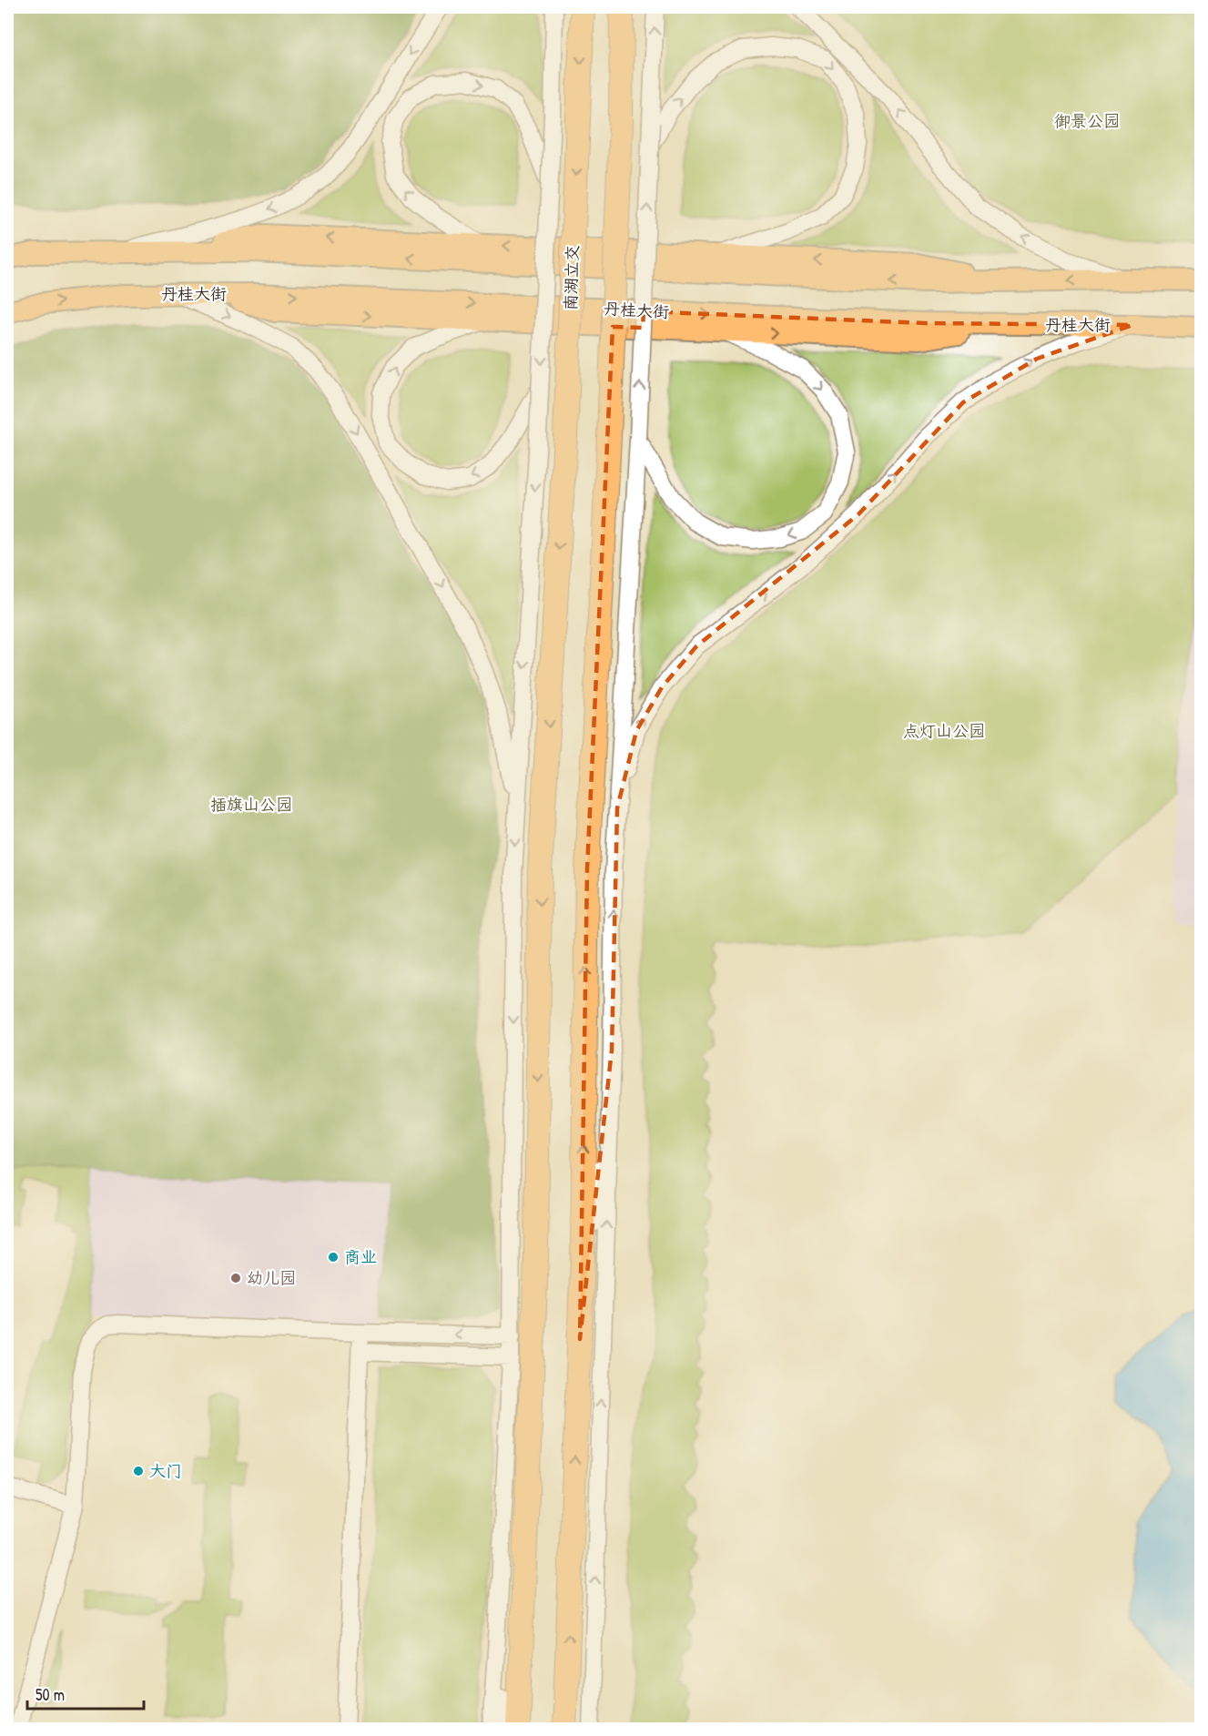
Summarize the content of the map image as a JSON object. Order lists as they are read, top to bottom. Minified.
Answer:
{"streets":{"highway":["南湖立交"],"main road":["丹桂大街"]},"parks":["御景公园","点灯山公园","插旗山公园"],"places":["商业","幼儿园","大门"],"scale_bar":"50 m"}
